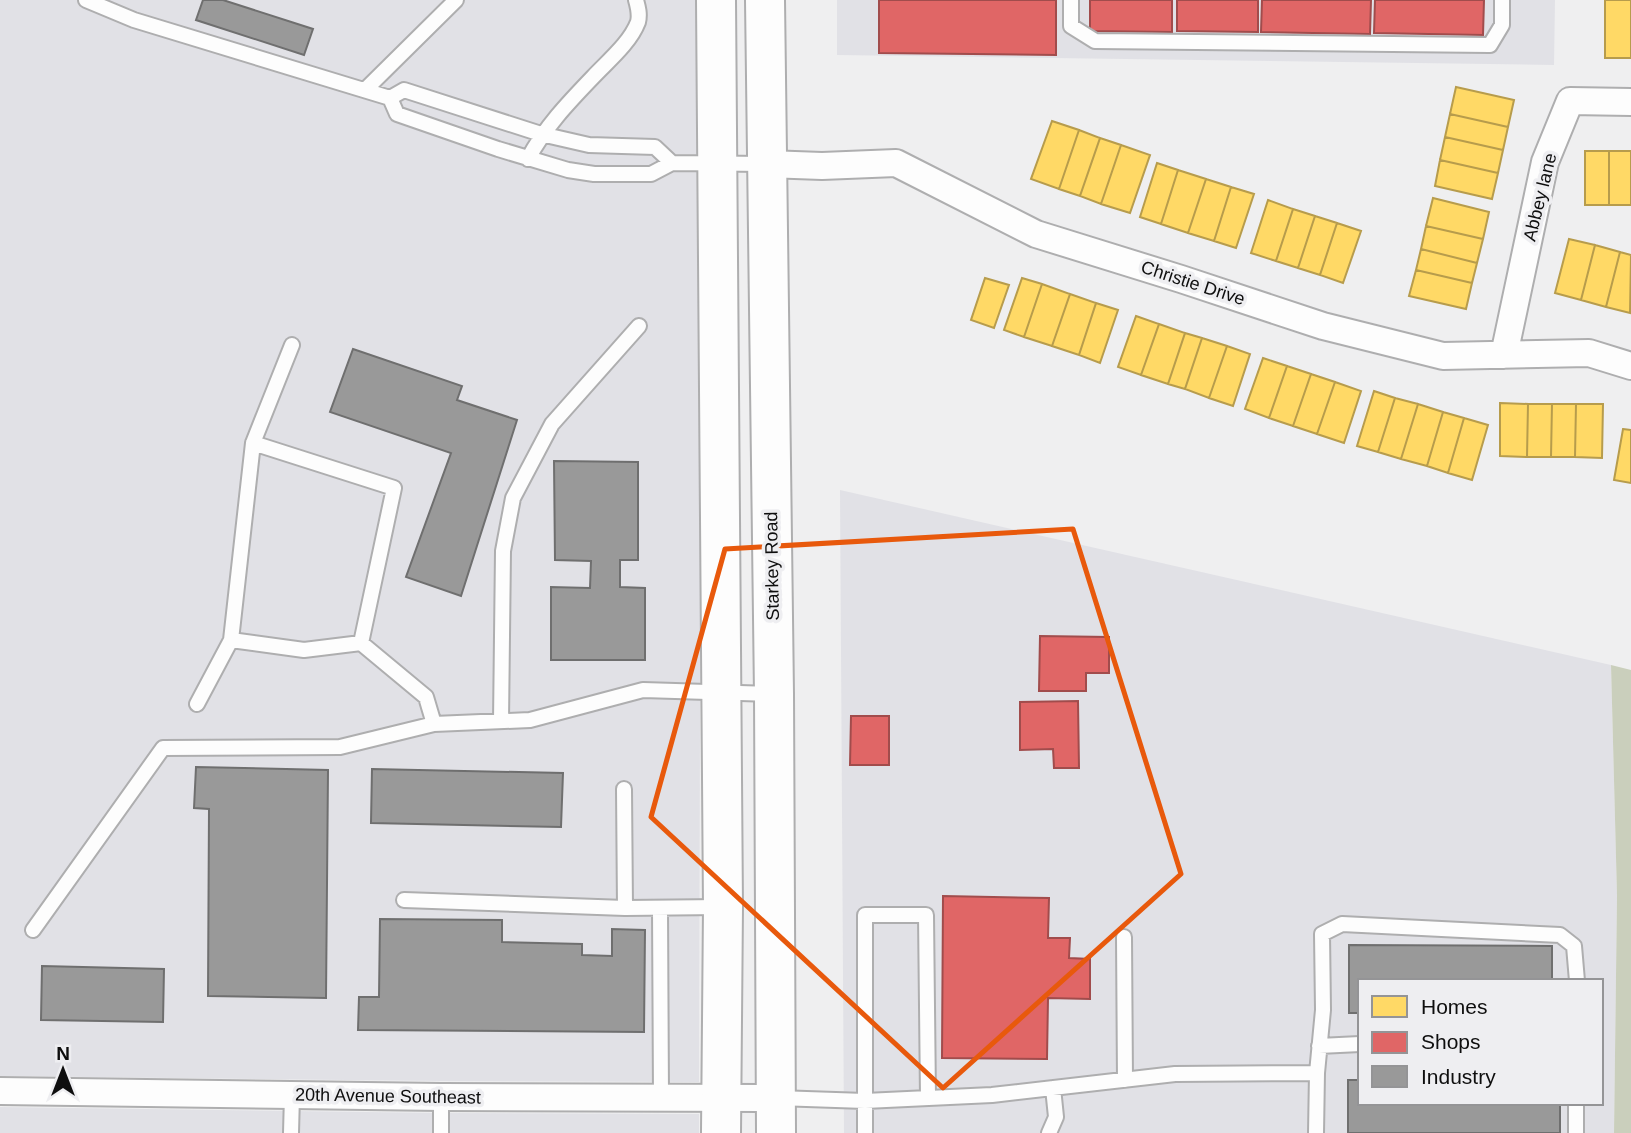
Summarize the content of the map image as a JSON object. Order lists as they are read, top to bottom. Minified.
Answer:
{"streets":{"main road":["Starkey Road"],"street":["Abbey lane","Christie Drive","20th Avenue Southeast"]},"crossings":[["Abbey lane","Christie Drive"],["Christie Drive","Starkey Road"],["Starkey Road","20th Avenue Southeast"]],"legend":["Homes","Shops","Industry"],"north":"top"}
